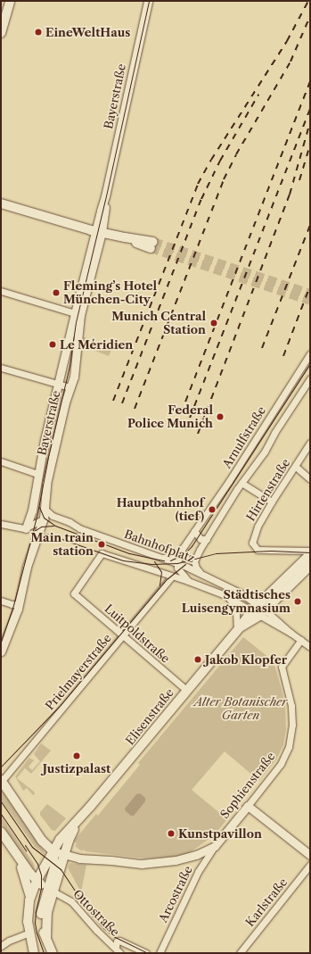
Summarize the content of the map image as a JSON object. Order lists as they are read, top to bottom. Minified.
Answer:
{"streets":{"main road":["Elisenstraße"],"street":["Bayerstraße","Arnulfstraße","Hirtenstraße","Bahnhofplatz","Luitpoldstraße","Prielmayerstraße","Sophienstraße","Arcostraße","Karlstraße","Ottostraße"]},"crossings":[["Bayerstraße","Bahnhofplatz"],["Arnulfstraße","Bahnhofplatz"],["Bahnhofplatz","Luitpoldstraße"],["Bahnhofplatz","Prielmayerstraße"],["Bahnhofplatz","Elisenstraße"],["Luitpoldstraße","Prielmayerstraße"],["Luitpoldstraße","Elisenstraße"],["Elisenstraße","Sophienstraße"],["Elisenstraße","Ottostraße"],["Sophienstraße","Arcostraße"]],"parks":["Alter Botanischer Garten"],"places":["EineWeltHaus","Fleming’s Hotel München-City","Munich Central Station","Le Méridien","Federal Police Munich","Hauptbahnhof (tief)","Main train station","Städtisches Luisengymnasium","Jakob Klopfer","Justizpalast","Kunstpavillon"]}
